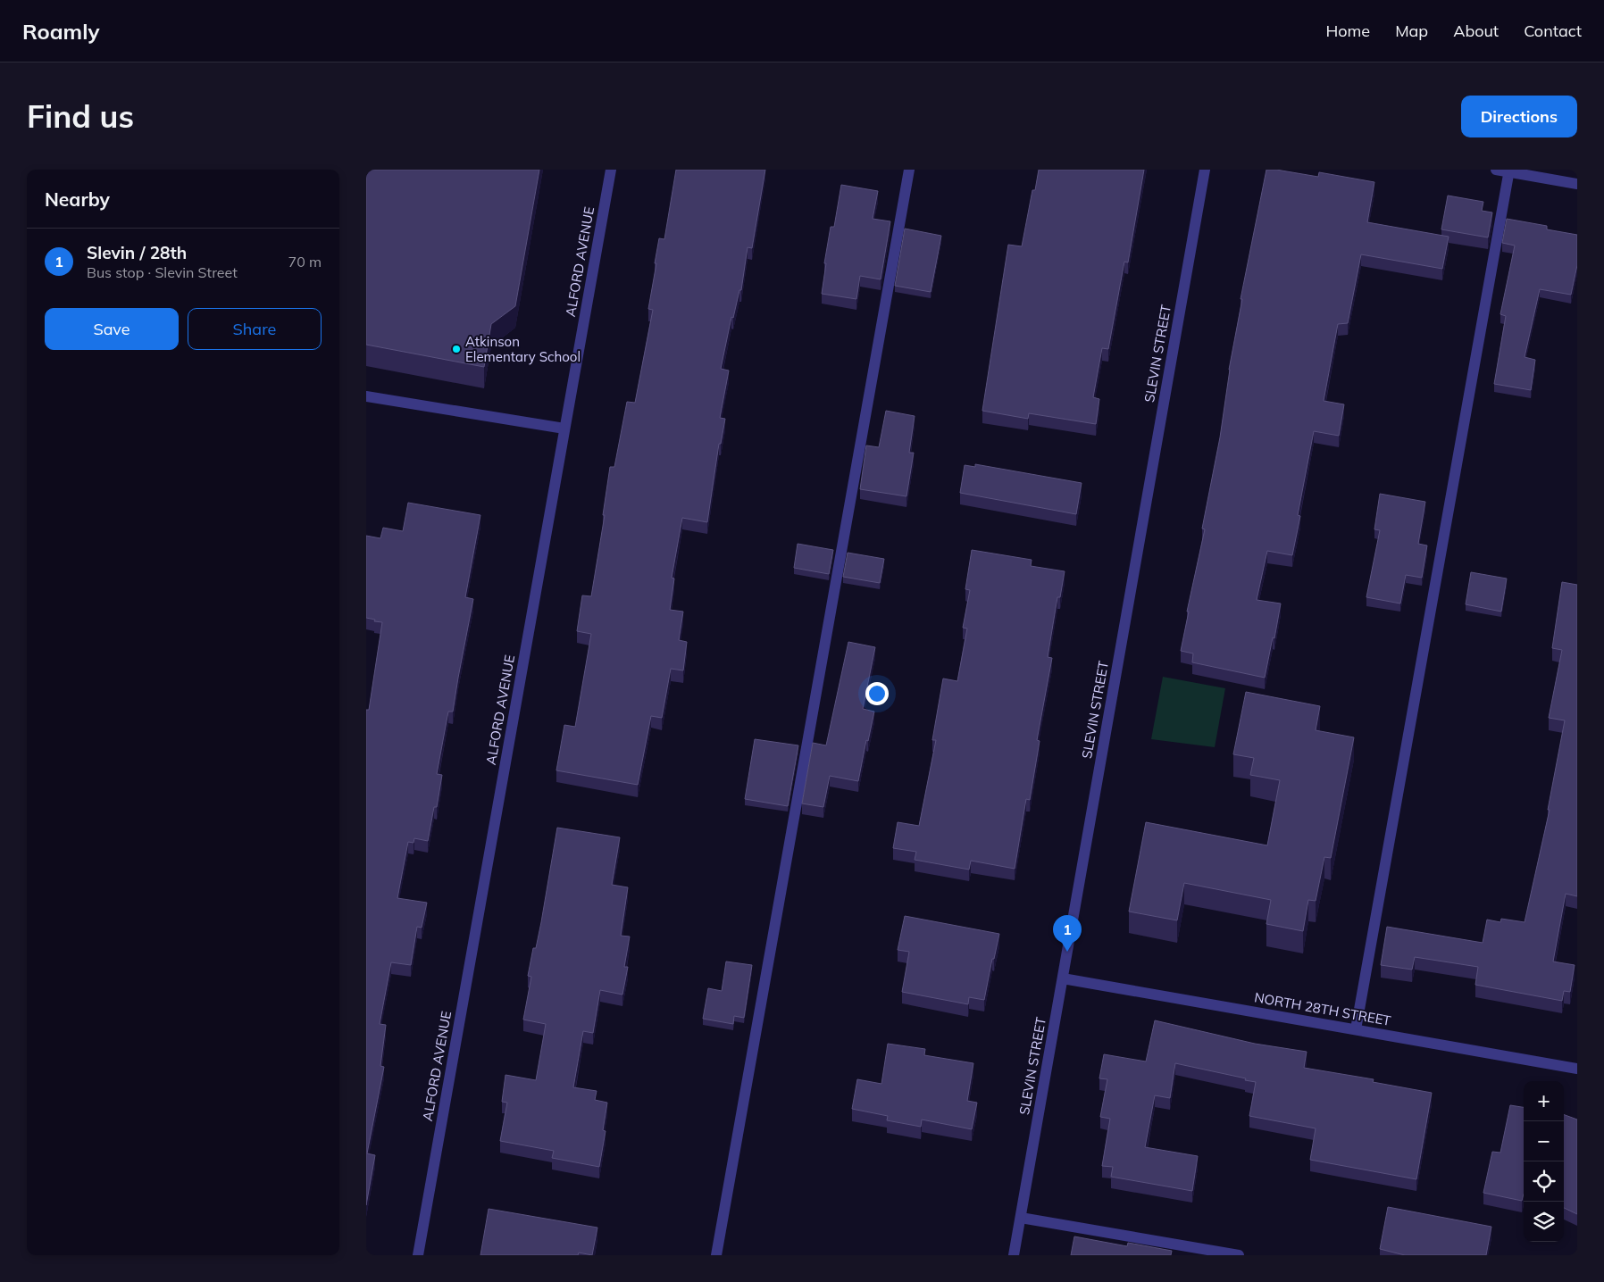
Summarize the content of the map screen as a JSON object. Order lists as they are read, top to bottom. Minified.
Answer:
{"streets":{"street":["ALFORD AVENUE","SLEVIN STREET","NORTH 28TH STREET"]},"crossings":[["SLEVIN STREET","NORTH 28TH STREET"]],"places":["Atkinson Elementary School"],"page":{"header":"Roamly","nav":["Home","Map","About","Contact"],"buttons":["Directions",["Save","Share"]],"title":"Find us","heading":"Nearby","list":[{"mark":"1","name":"Slevin / 28th","note":"Bus stop · Slevin Street","value":"70 m"}],"pins":"1","map_buttons":["+","−"]}}
